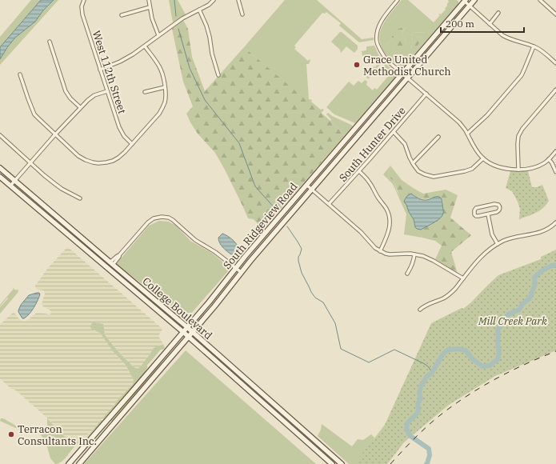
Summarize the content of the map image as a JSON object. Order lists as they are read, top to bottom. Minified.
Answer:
{"streets":{"main road":["South Ridgeview Road","College Boulevard"],"street":["West 112th Street","South Hunter Drive"]},"crossings":[["South Ridgeview Road","College Boulevard"]],"parks":["Mill Creek Park"],"places":["Grace United Methodist Church","Terracon Consultants Inc."],"scale_bar":"200 m"}
